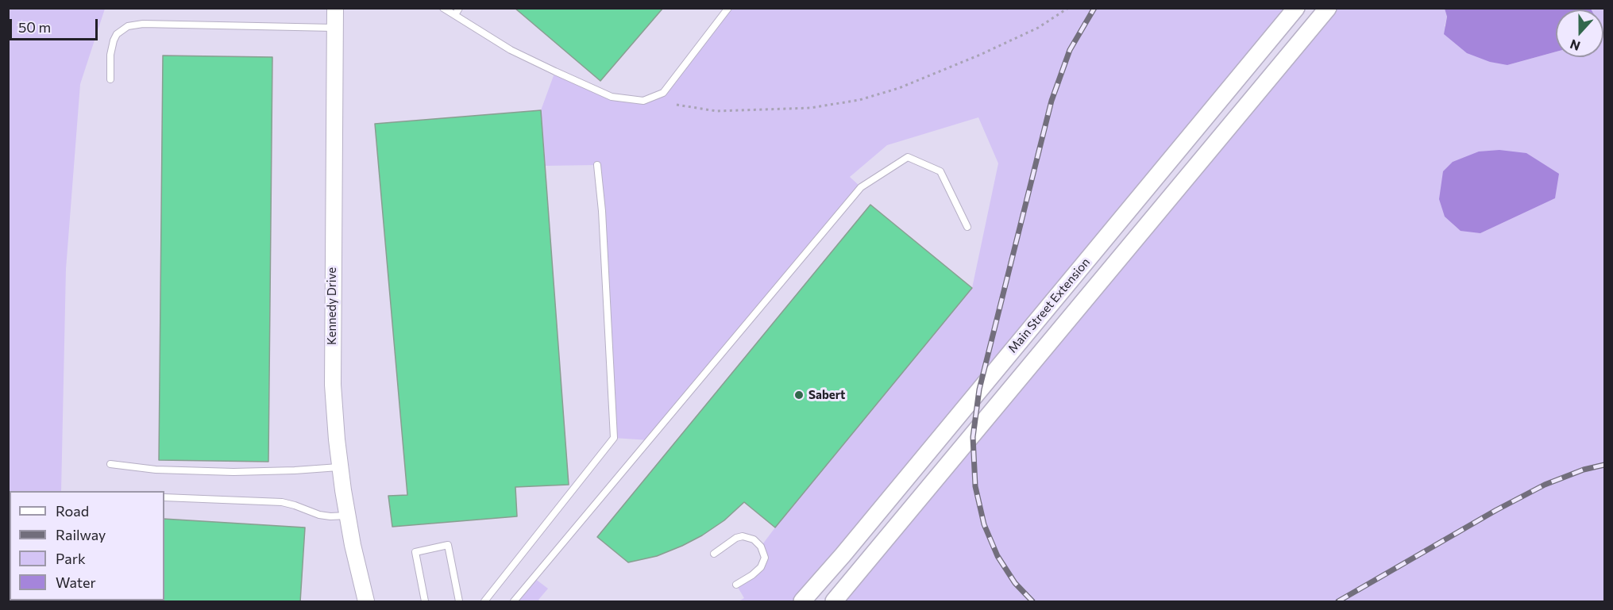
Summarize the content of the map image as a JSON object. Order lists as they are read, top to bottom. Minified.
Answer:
{"streets":{"main road":["Main Street Extension"],"street":["Kennedy Drive"]},"places":["Sabert"],"legend":["Road","Railway","Park","Water"],"scale_bar":"50 m","north":"bottom"}
